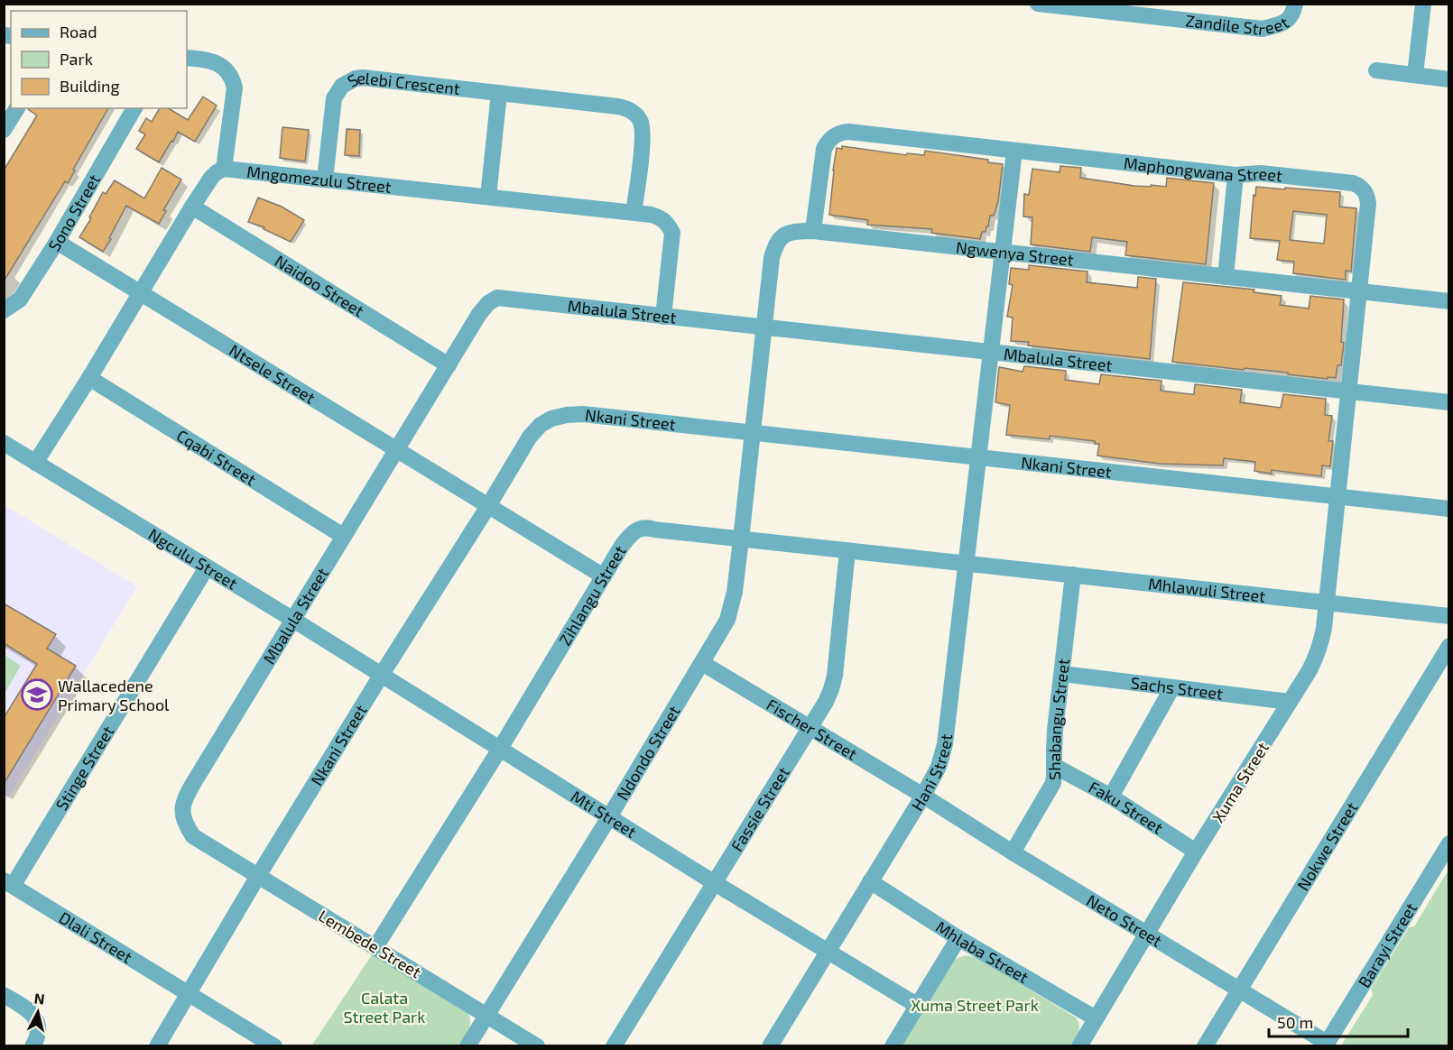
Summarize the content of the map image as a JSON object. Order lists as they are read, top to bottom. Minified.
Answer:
{"streets":{"street":["Zandile Street","Selebi Crescent","Maphongwana Street","Mngomezulu Street","Sono Street","Ngwenya Street","Naidoo Street","Mbalula Street","Ntsele Street","Nkani Street","Cqabi Street","Ngculu Street","Mhlawuli Street","Zihlangu Street","Sachs Street","Shabangu Street","Fischer Street","Ndondo Street","Stinge Street","Hani Street","Xuma Street","Faku Street","Fassie Street","Mti Street","Nokwe Street","Neto Street","Dlali Street","Lembede Street","Barayi Street","Mhlaba Street"]},"crossings":[["Selebi Crescent","Mngomezulu Street"],["Maphongwana Street","Ngwenya Street"],["Maphongwana Street","Mbalula Street"],["Maphongwana Street","Nkani Street"],["Maphongwana Street","Hani Street"],["Maphongwana Street","Xuma Street"],["Mngomezulu Street","Naidoo Street"],["Mngomezulu Street","Mbalula Street"],["Mngomezulu Street","Ntsele Street"],["Mngomezulu Street","Cqabi Street"],["Mngomezulu Street","Ngculu Street"],["Sono Street","Ntsele Street"],["Ngwenya Street","Mbalula Street"],["Ngwenya Street","Nkani Street"],["Ngwenya Street","Ndondo Street"],["Ngwenya Street","Hani Street"],["Naidoo Street","Mbalula Street"],["Mbalula Street","Ntsele Street"],["Mbalula Street","Nkani Street"],["Mbalula Street","Cqabi Street"],["Mbalula Street","Ngculu Street"],["Mbalula Street","Hani Street"],["Mbalula Street","Lembede Street"],["Ntsele Street","Nkani Street"],["Ntsele Street","Zihlangu Street"],["Nkani Street","Ngculu Street"],["Nkani Street","Ndondo Street"],["Nkani Street","Hani Street"],["Nkani Street","Xuma Street"],["Nkani Street","Mti Street"],["Nkani Street","Dlali Street"],["Nkani Street","Lembede Street"],["Ngculu Street","Stinge Street"],["Ngculu Street","Mti Street"],["Mhlawuli Street","Zihlangu Street"],["Mhlawuli Street","Shabangu Street"],["Mhlawuli Street","Hani Street"],["Mhlawuli Street","Xuma Street"],["Zihlangu Street","Ndondo Street"],["Zihlangu Street","Hani Street"],["Zihlangu Street","Fassie Street"],["Zihlangu Street","Mti Street"],["Zihlangu Street","Lembede Street"],["Sachs Street","Shabangu Street"],["Sachs Street","Xuma Street"],["Shabangu Street","Faku Street"],["Shabangu Street","Neto Street"],["Fischer Street","Ndondo Street"],["Fischer Street","Hani Street"],["Fischer Street","Fassie Street"],["Fischer Street","Neto Street"],["Ndondo Street","Mti Street"],["Ndondo Street","Lembede Street"],["Stinge Street","Dlali Street"],["Hani Street","Mti Street"],["Hani Street","Neto Street"],["Hani Street","Mhlaba Street"],["Xuma Street","Faku Street"],["Xuma Street","Neto Street"],["Xuma Street","Mhlaba Street"],["Fassie Street","Mti Street"],["Nokwe Street","Neto Street"],["Neto Street","Barayi Street"]],"parks":["Calata Street Park","Xuma Street Park"],"places":{"school or university":["Wallacedene Primary School"]},"legend":["Road","Park","Building"],"scale_bar":"50 m","north":"top"}
